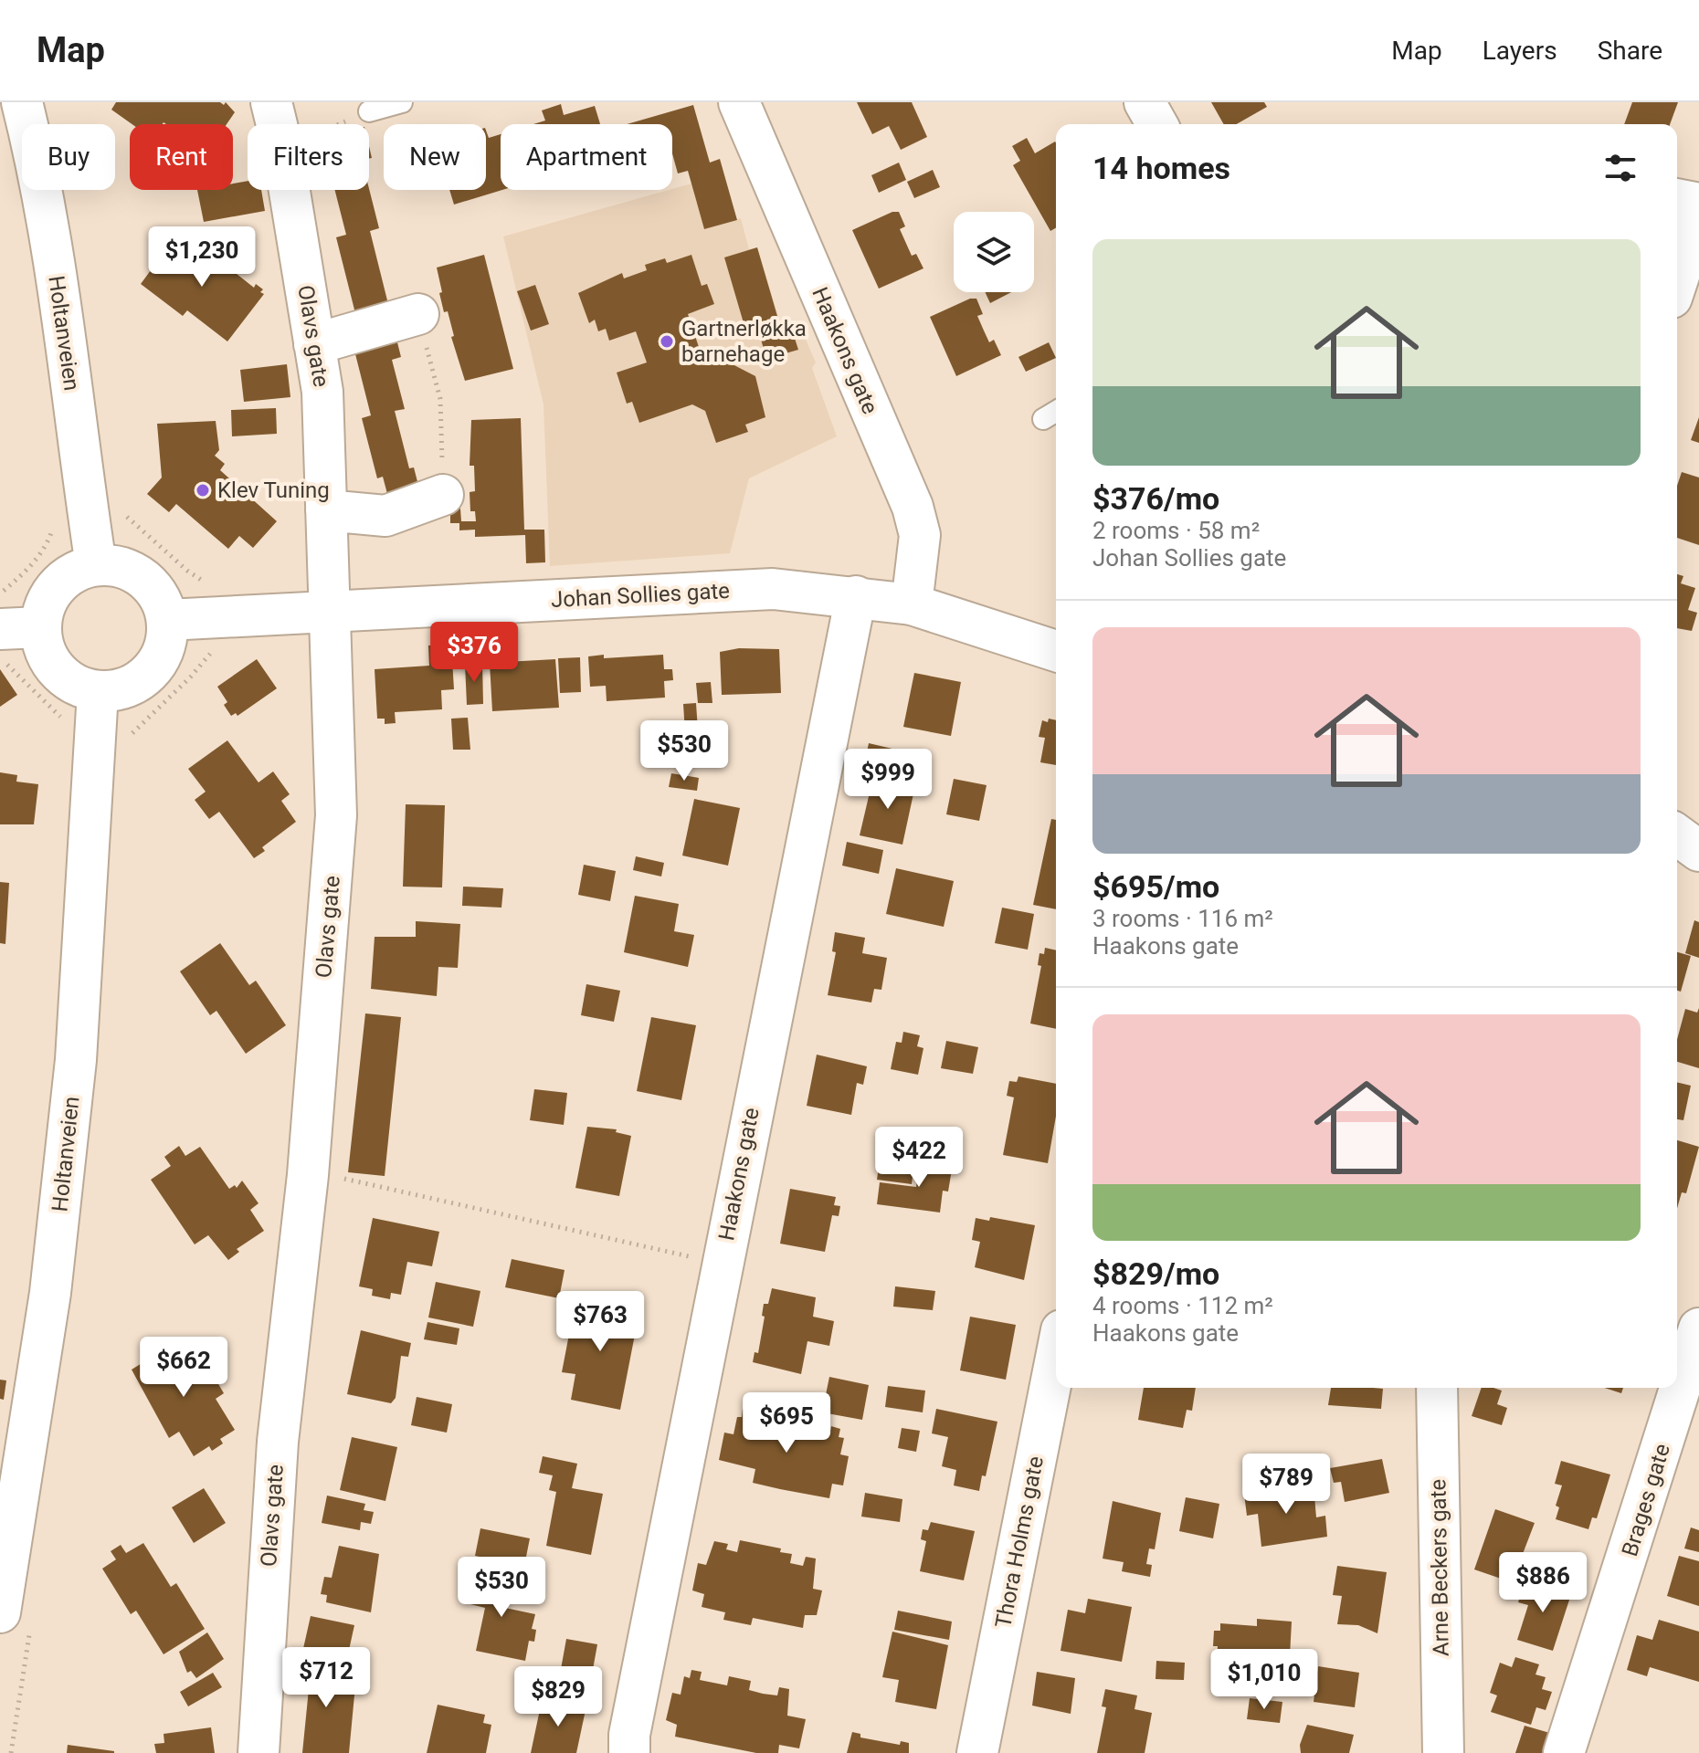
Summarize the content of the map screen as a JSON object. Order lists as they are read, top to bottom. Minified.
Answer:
{"streets":{"street":["Holtanveien","Olavs gate","Haakons gate","Johan Sollies gate","Brages gate","Thora Holms gate","Arne Beckers gate"]},"crossings":[["Holtanveien","Johan Sollies gate"],["Olavs gate","Johan Sollies gate"],["Haakons gate","Johan Sollies gate"]],"places":["Gartnerløkka barnehage","Klev Tuning"],"page":{"header":"Map","nav":["Map","Layers","Share"],"chip":["Buy","Rent","Filters","New","Apartment"],"heading":"14 homes","list":[{"name":"$376/mo","note":"2 rooms · 58 m² · Johan Sollies gate"},{"name":"$695/mo","note":"3 rooms · 116 m² · Haakons gate"},{"name":"$829/mo","note":"4 rooms · 112 m² · Haakons gate"}],"price":["$1,230","$376","$530","$999","$422","$763","$662","$695","$789","$886","$530","$712","$1,010","$829"]}}
